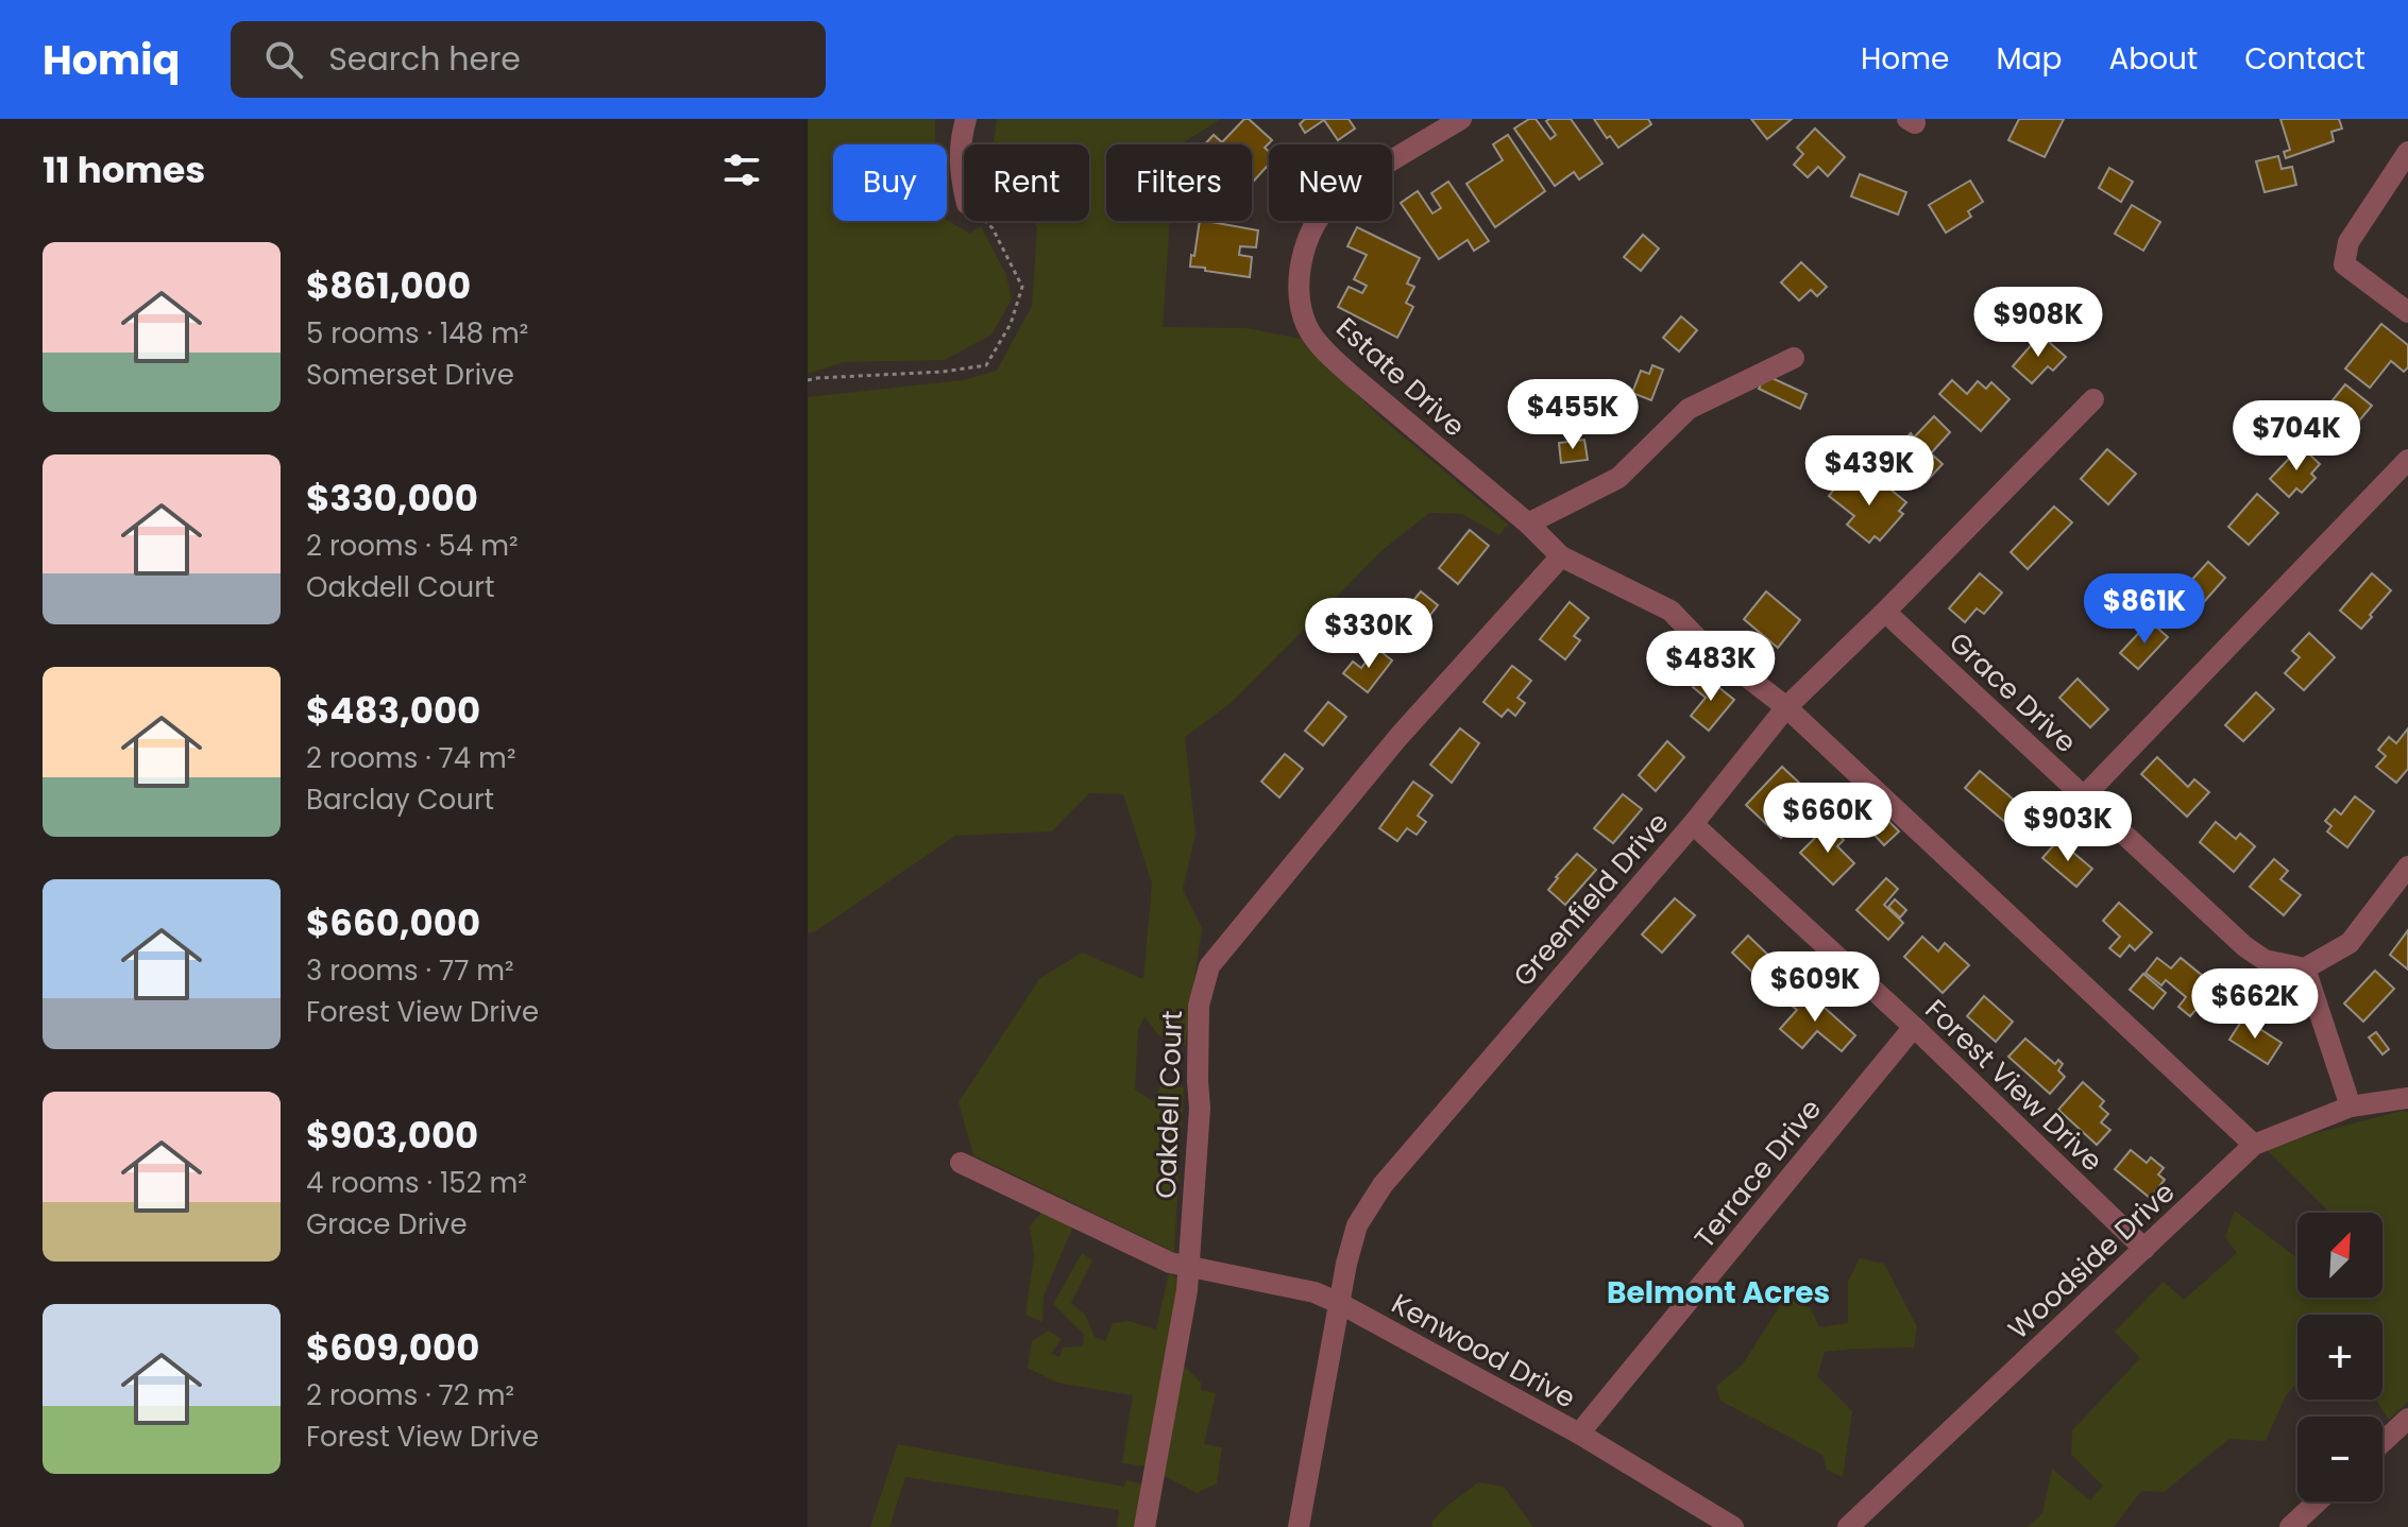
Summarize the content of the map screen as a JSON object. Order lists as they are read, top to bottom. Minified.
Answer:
{"streets":{"street":["Estate Drive","Grace Drive","Greenfield Drive","Forest View Drive","Oakdell Court","Terrace Drive","Woodside Drive","Kenwood Drive"]},"crossings":[["Estate Drive","Greenfield Drive"],["Estate Drive","Oakdell Court"],["Estate Drive","Woodside Drive"],["Grace Drive","Greenfield Drive"],["Greenfield Drive","Forest View Drive"],["Greenfield Drive","Kenwood Drive"],["Forest View Drive","Terrace Drive"],["Forest View Drive","Woodside Drive"],["Oakdell Court","Kenwood Drive"],["Terrace Drive","Kenwood Drive"]],"districts":["Belmont Acres"],"north":"top right","page":{"header":"Homiq","search":"Search here","nav":["Home","Map","About","Contact"],"heading":"11 homes","chip":["Buy","Rent","Filters","New"],"list":[{"name":"$861,000","note":"5 rooms · 148 m² · Somerset Drive"},{"name":"$330,000","note":"2 rooms · 54 m² · Oakdell Court"},{"name":"$483,000","note":"2 rooms · 74 m² · Barclay Court"},{"name":"$660,000","note":"3 rooms · 77 m² · Forest View Drive"},{"name":"$903,000","note":"4 rooms · 152 m² · Grace Drive"},{"name":"$609,000","note":"2 rooms · 72 m² · Forest View Drive"}],"price":["$908K","$455K","$704K","$439K","$861K","$330K","$483K","$660K","$903K","$609K","$662K"],"map_buttons":["+","−"]}}
